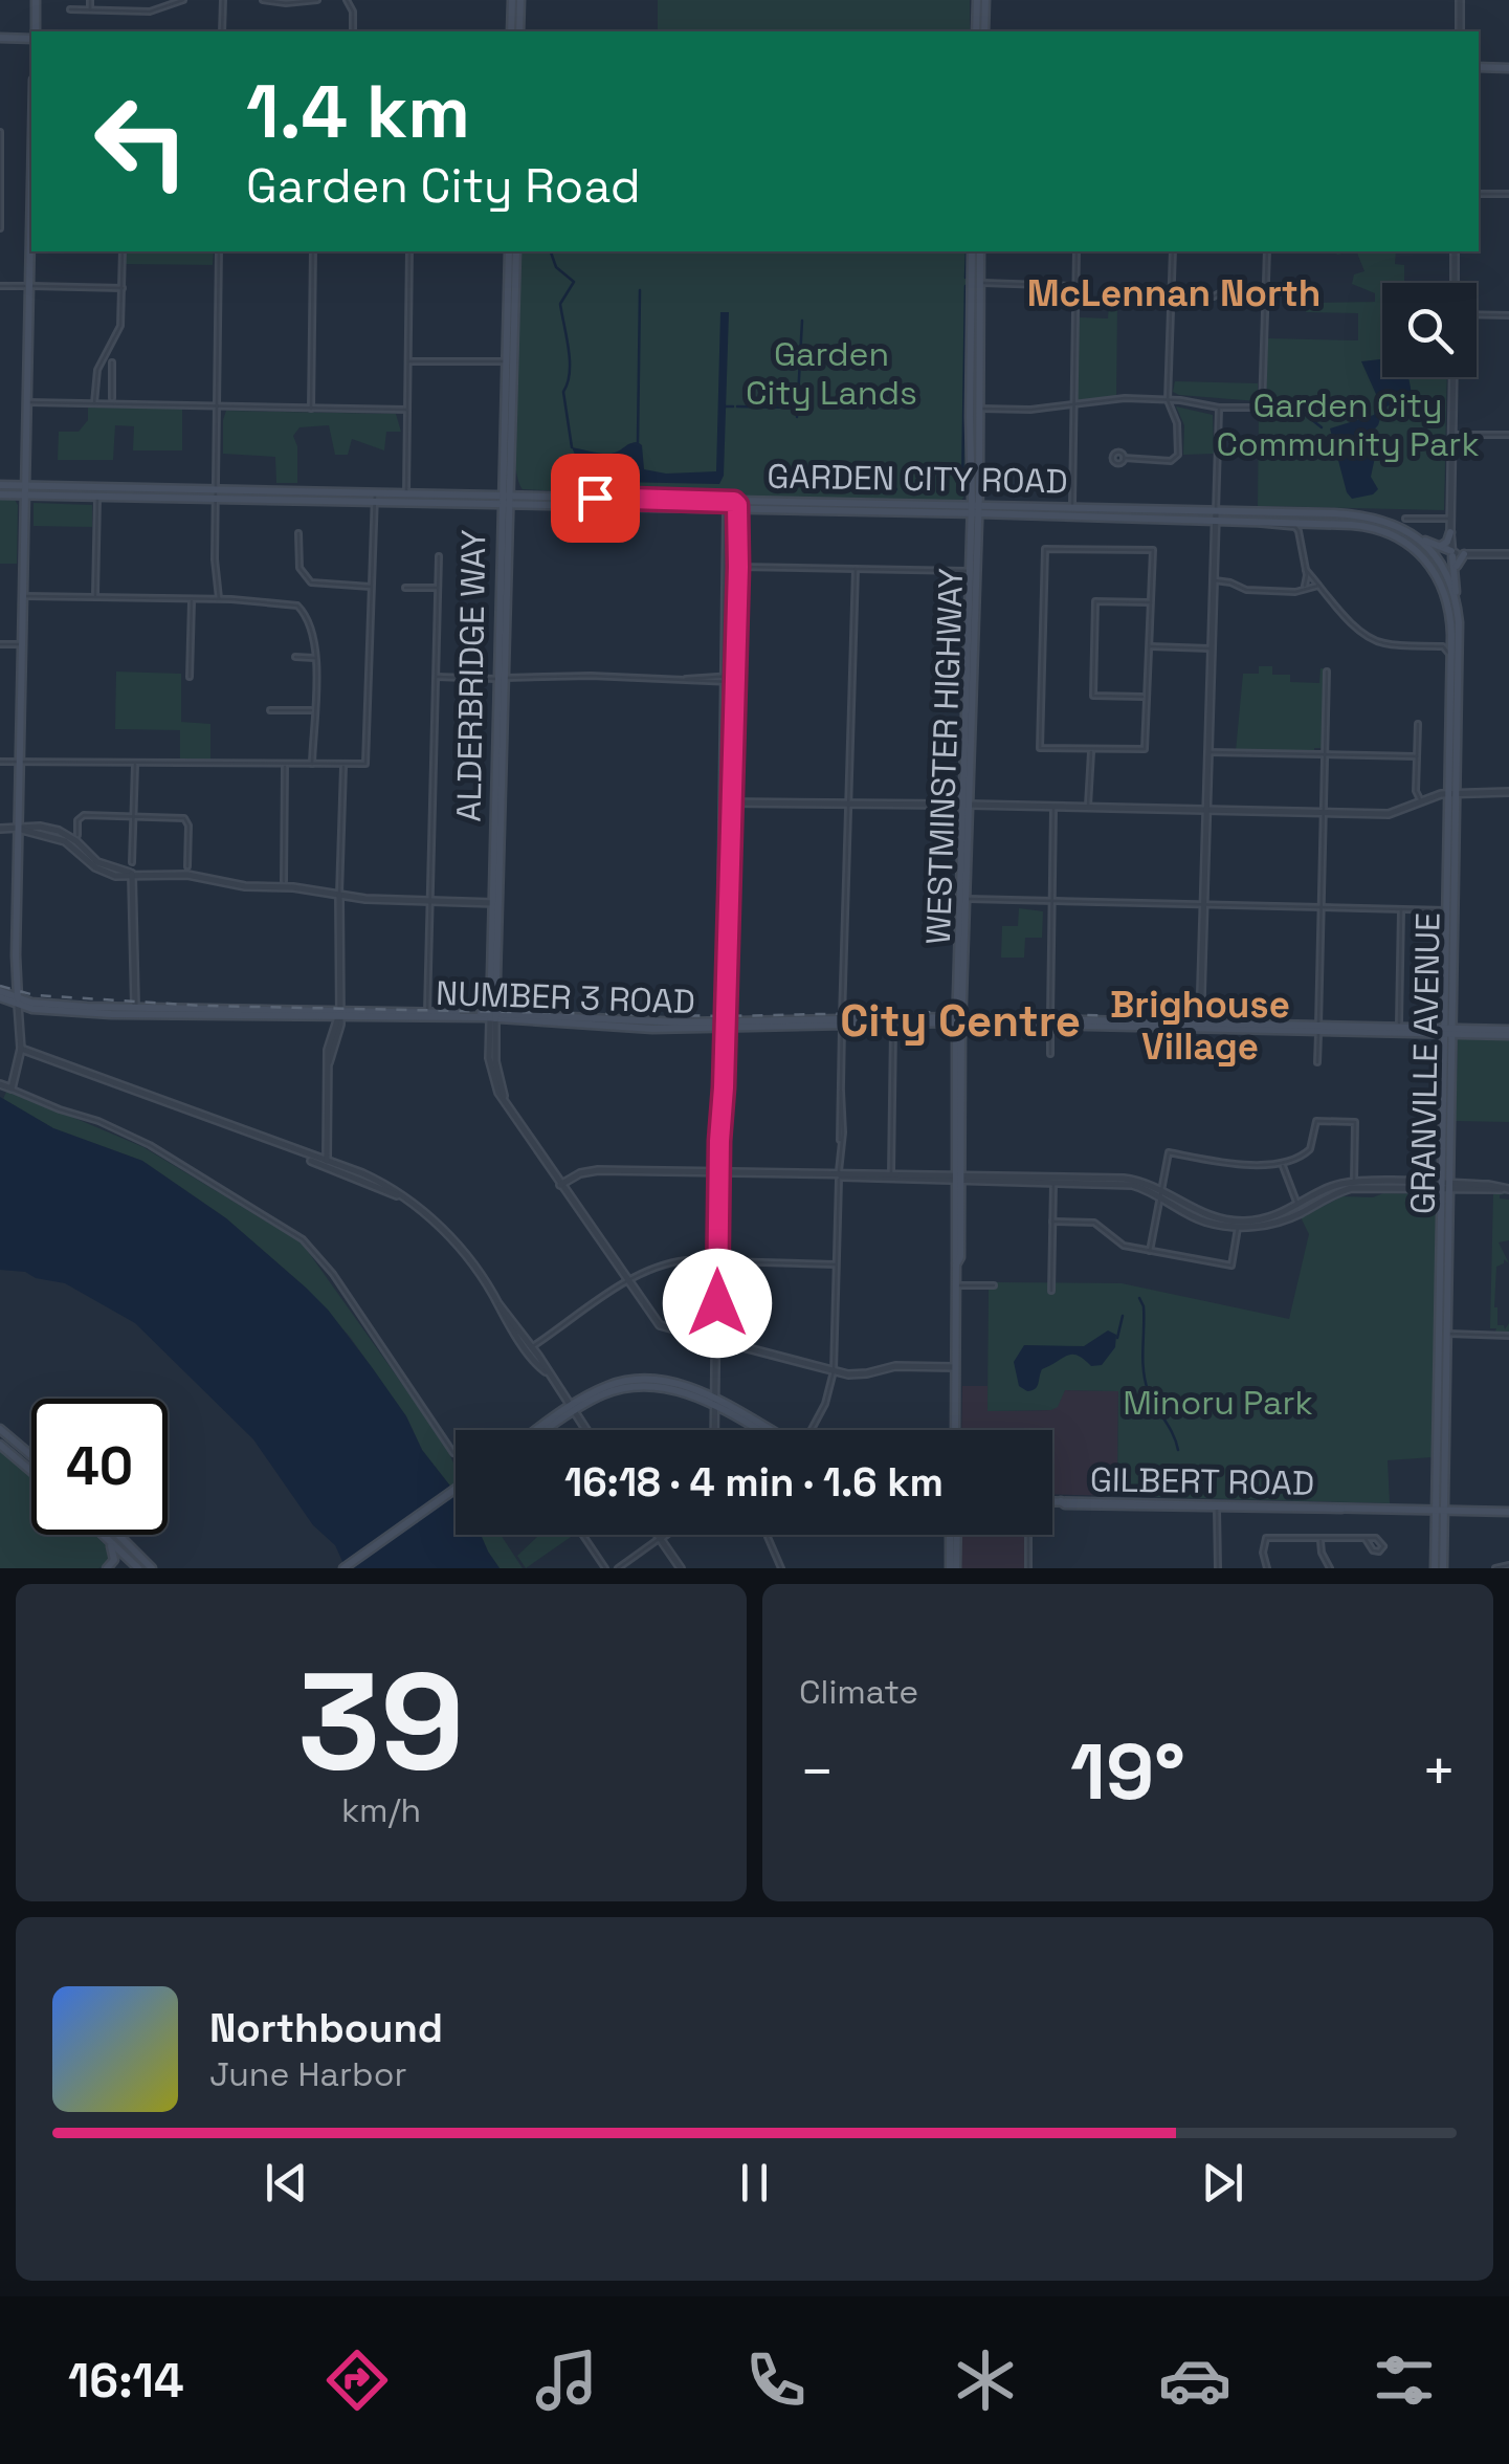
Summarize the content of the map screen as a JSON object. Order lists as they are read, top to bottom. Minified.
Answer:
{"streets":{"main road":["GARDEN CITY ROAD","ALDERBRIDGE WAY","WESTMINSTER HIGHWAY","NUMBER 3 ROAD","GRANVILLE AVENUE","GILBERT ROAD"]},"crossings":[["GARDEN CITY ROAD","ALDERBRIDGE WAY"],["GARDEN CITY ROAD","WESTMINSTER HIGHWAY"],["GARDEN CITY ROAD","GRANVILLE AVENUE"],["ALDERBRIDGE WAY","WESTMINSTER HIGHWAY"],["ALDERBRIDGE WAY","NUMBER 3 ROAD"],["WESTMINSTER HIGHWAY","NUMBER 3 ROAD"],["NUMBER 3 ROAD","GRANVILLE AVENUE"],["GRANVILLE AVENUE","GILBERT ROAD"]],"districts":["McLennan North","Brighouse Village","City Centre"],"parks":["Garden City Lands","Garden City Community Park","Minoru Park"],"page":{"turn":["1.4 km","Garden City Road"],"limit":"40","trip":"16:18 · 4 min · 1.6 km","tile":[["39","km/h"],"Climate"],"heat":["−","19°","+"],"song":["Northbound","June Harbor"],"tabs":"16:14"}}
